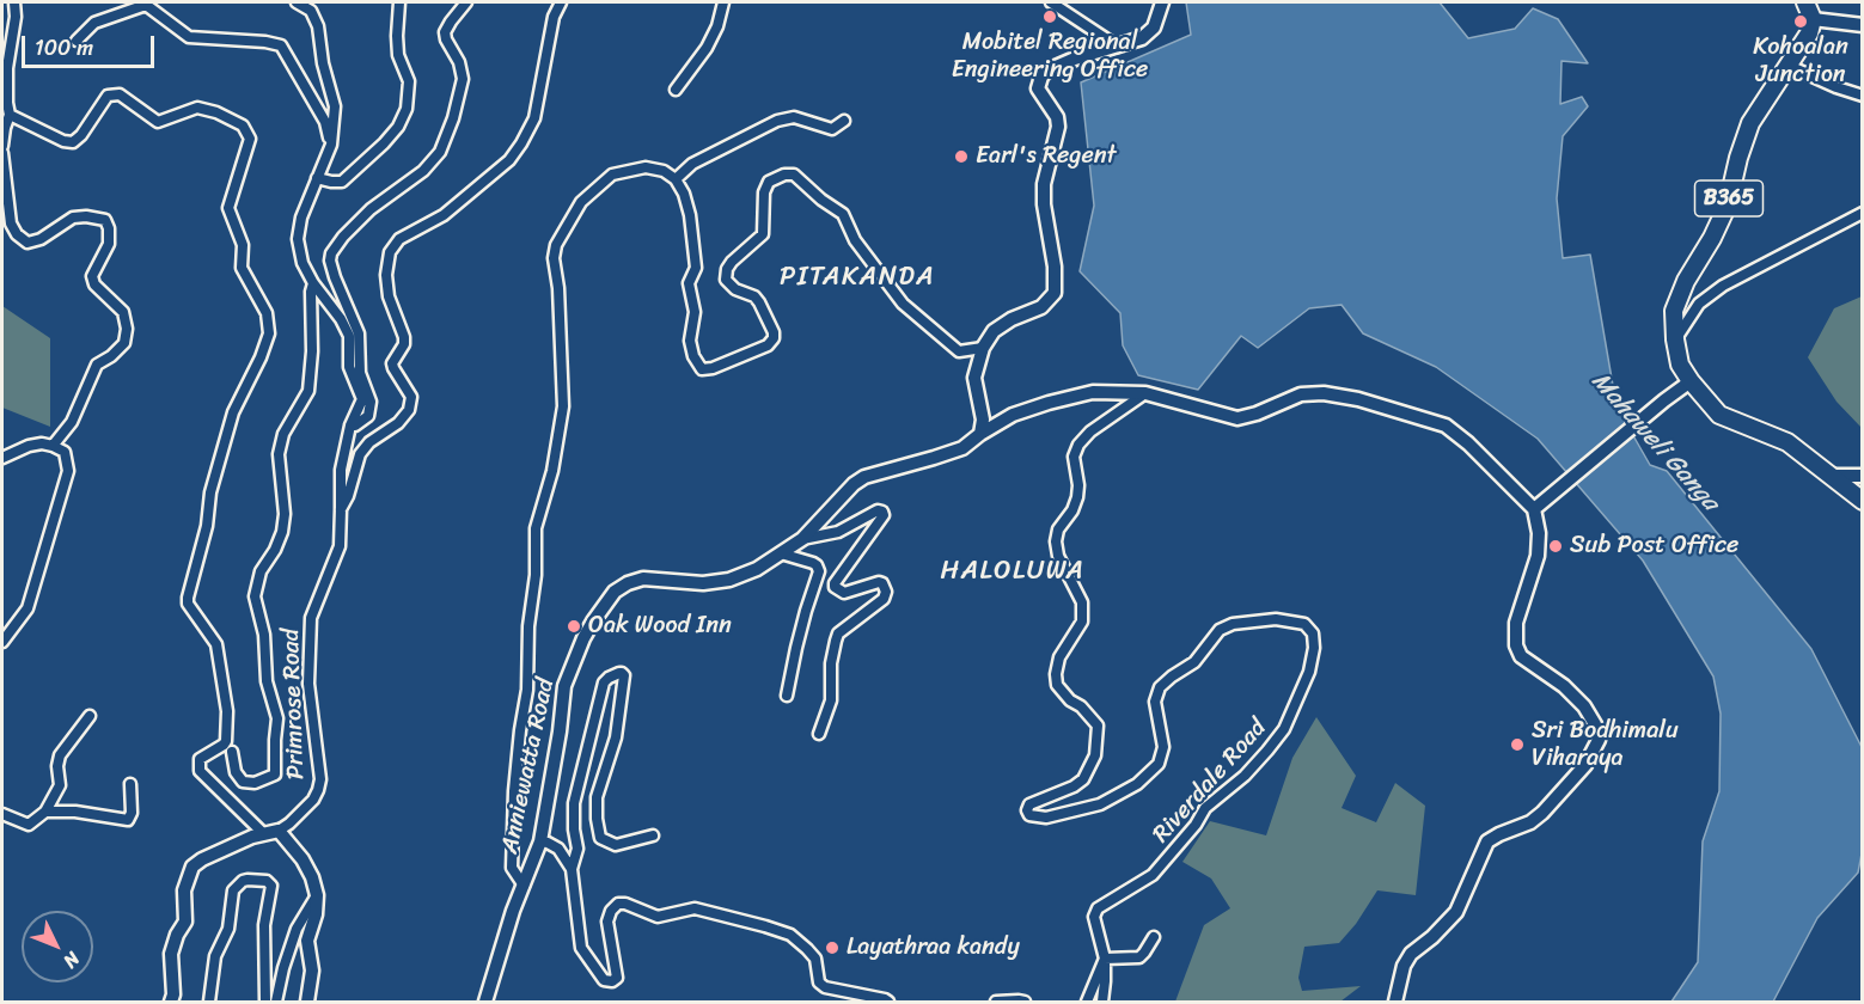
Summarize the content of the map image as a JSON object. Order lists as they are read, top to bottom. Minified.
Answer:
{"streets":{"main road":["B365"],"street":["Primrose Road","Anniewatta Road","Riverdale Road"]},"crossings":[["Anniewatta Road","Riverdale Road"]],"districts":["PITAKANDA","HALOLUWA"],"water":["Mahaweli Ganga"],"places":["Mobitel Regional Engineering Office","Kohoalan Junction","Earl's Regent","Sub Post Office","Oak Wood Inn","Sri Bodhimalu Viharaya","Layathraa kandy"],"scale_bar":"100 m","north":"bottom right"}
